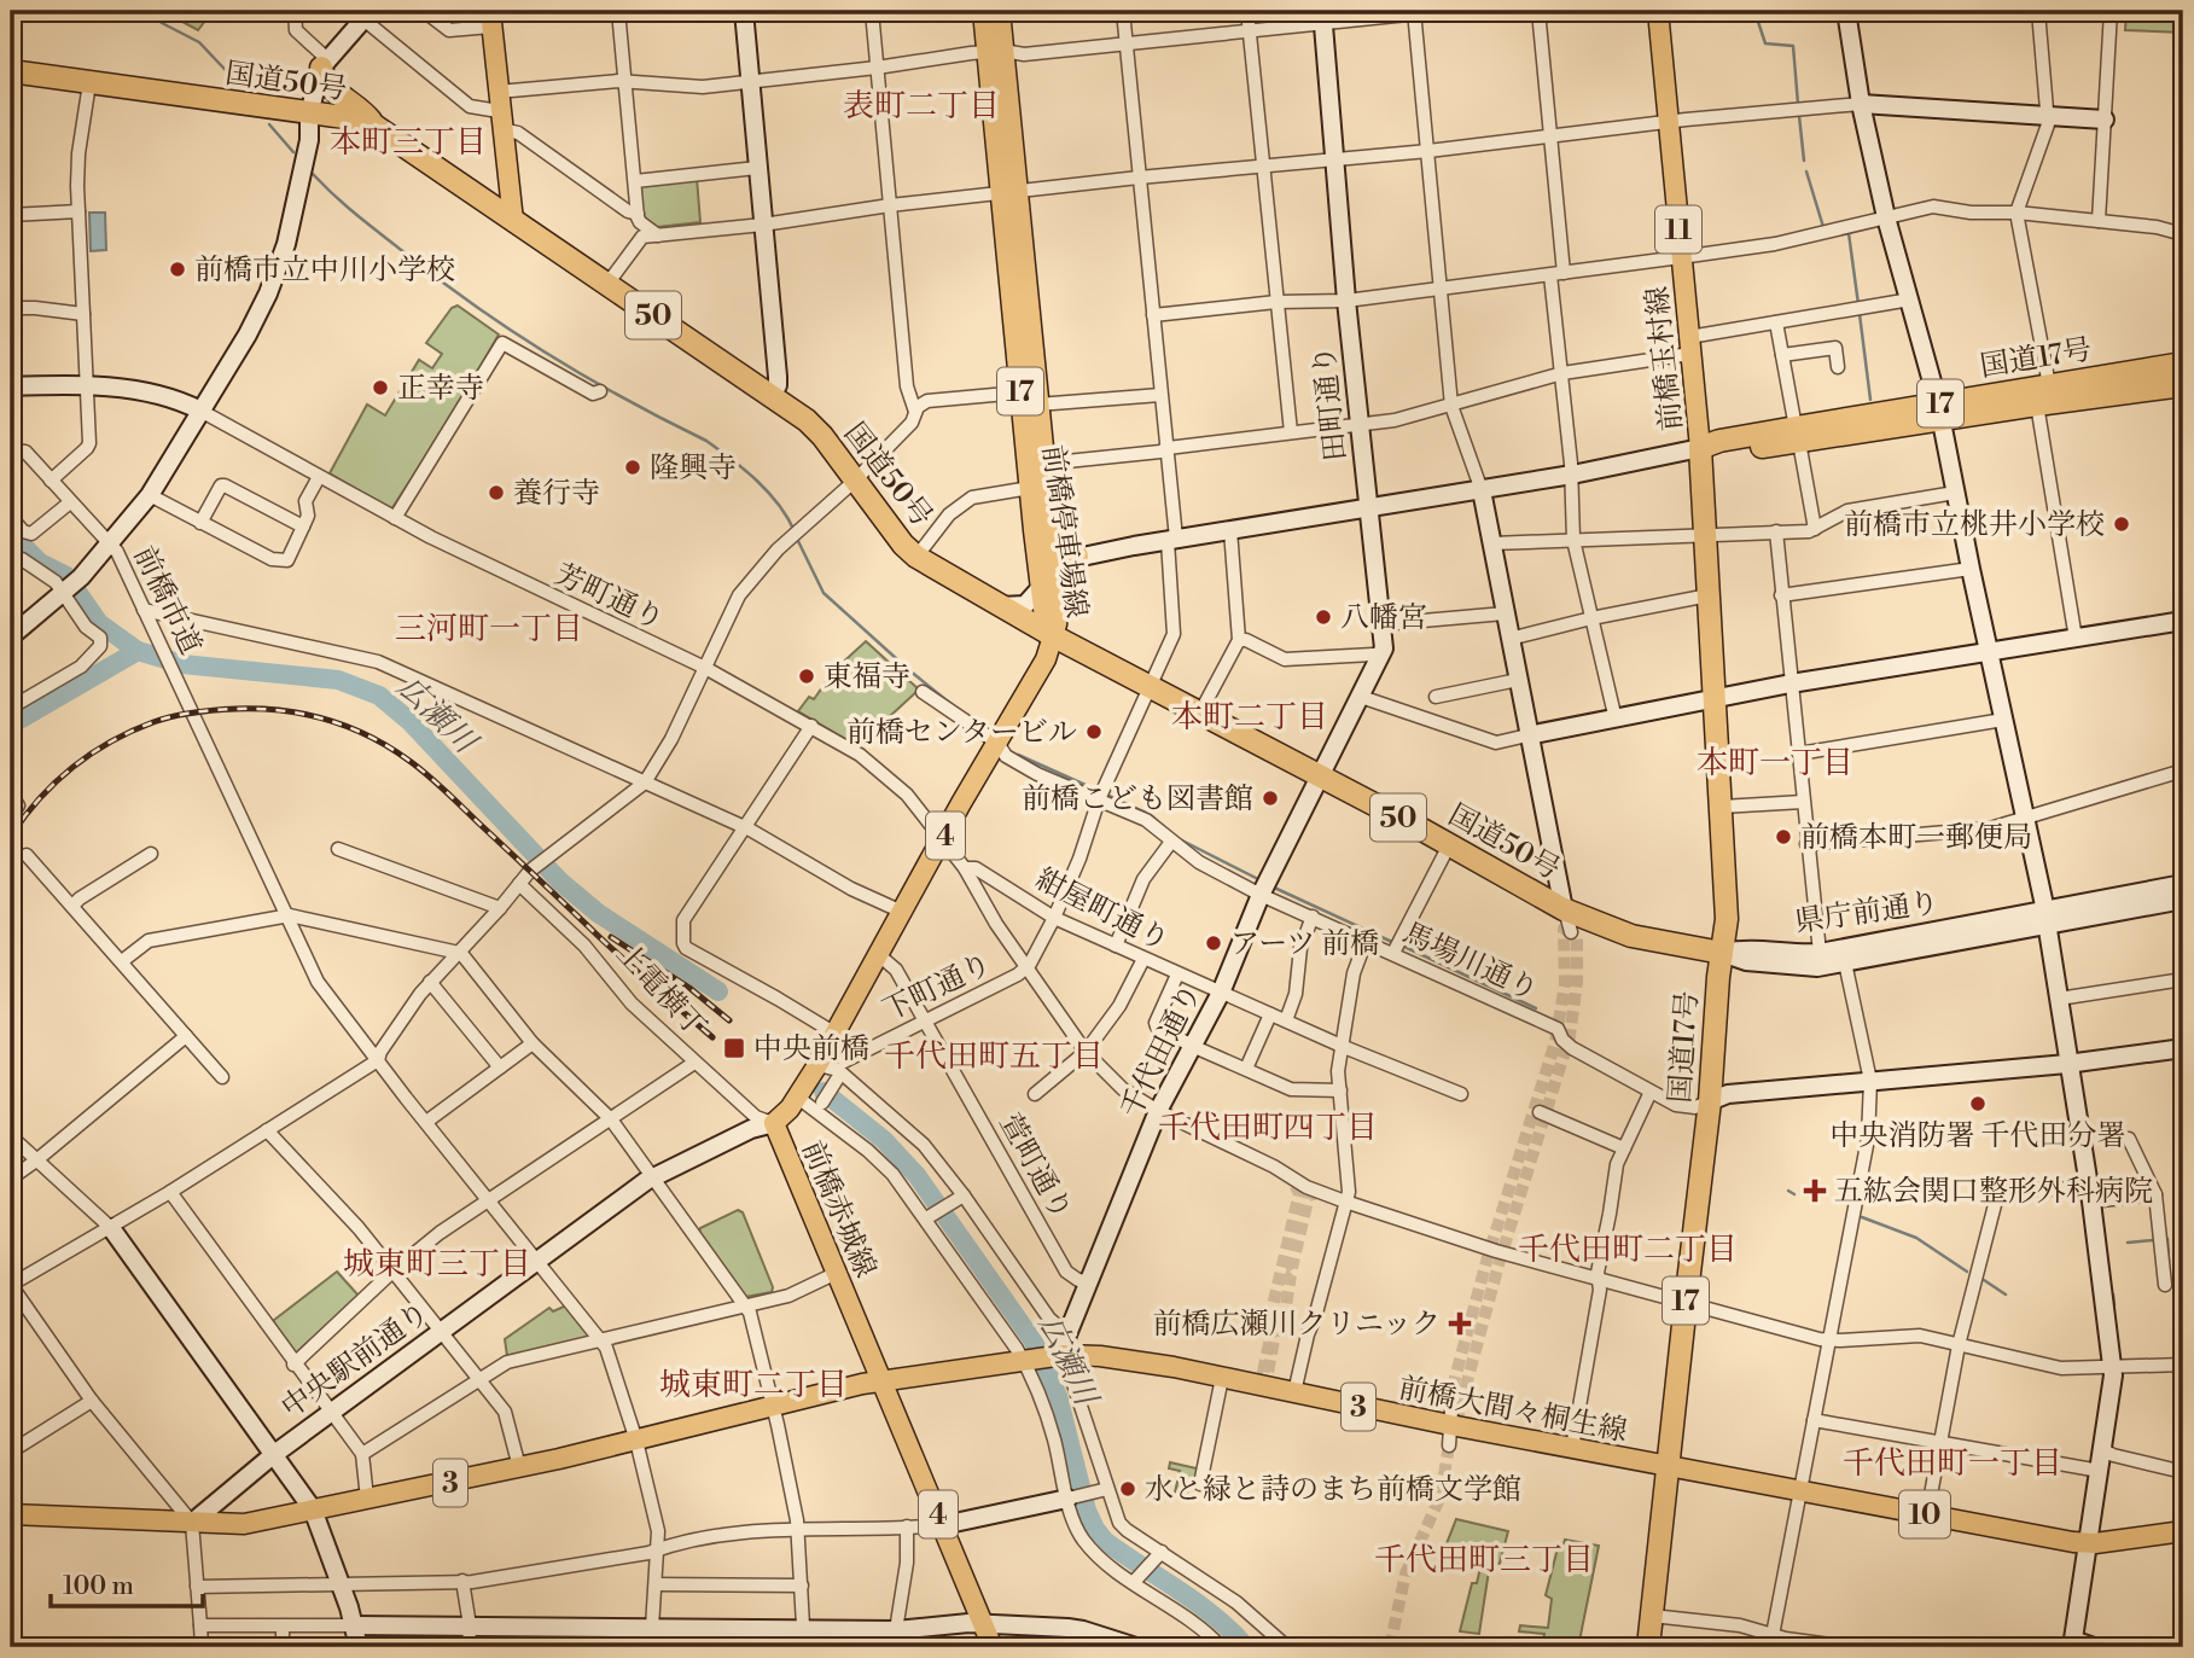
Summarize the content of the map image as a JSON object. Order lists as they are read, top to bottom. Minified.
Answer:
{"streets":{"highway":["国道50号","50","国道17号","17"],"main road":["11","前橋玉村線","前橋停車場線","4","前橋赤城線","3","前橋大間々桐生線","10"],"street":["田町通り","芳町通り","前橋市道","紺屋町通り","県庁前通り","馬場川通り","下町通り","上電横丁","千代田通り","萱町通り","中央駅前通り"]},"crossings":[["国道50号","国道17号"],["国道50号","田町通り"],["国道50号","前橋停車場線"],["国道50号","前橋市道"],["国道50号","県庁前通り"],["国道50号","千代田通り"],["国道50号","前橋赤城線"],["国道17号","前橋玉村線"],["国道17号","芳町通り"],["国道17号","県庁前通り"],["国道17号","馬場川通り"],["国道17号","前橋大間々桐生線"],["国道17号","10"],["田町通り","千代田通り"],["前橋停車場線","前橋赤城線"],["芳町通り","前橋市道"],["芳町通り","紺屋町通り"],["芳町通り","下町通り"],["芳町通り","千代田通り"],["芳町通り","前橋赤城線"],["前橋市道","中央駅前通り"],["前橋市道","前橋大間々桐生線"],["紺屋町通り","千代田通り"],["馬場川通り","千代田通り"],["馬場川通り","前橋赤城線"],["下町通り","萱町通り"],["上電横丁","前橋赤城線"],["上電横丁","中央駅前通り"],["千代田通り","萱町通り"],["千代田通り","前橋大間々桐生線"],["萱町通り","前橋赤城線"],["前橋赤城線","中央駅前通り"],["前橋赤城線","前橋大間々桐生線"],["中央駅前通り","前橋大間々桐生線"],["前橋大間々桐生線","10"]],"districts":["表町二丁目","本町三丁目","三河町一丁目","本町二丁目","本町一丁目","千代田町五丁目","千代田町四丁目","千代田町二丁目","城東町三丁目","城東町二丁目","千代田町一丁目","千代田町三丁目"],"water":["広瀬川"],"places":{"other":["前橋市立中川小学校","正幸寺","隆興寺","養行寺","前橋市立桃井小学校","八幡宮","東福寺","前橋センタービル","前橋こども図書館","前橋本町一郵便局","アーツ 前橋","中央消防署 千代田分署","水と緑と詩のまち前橋文学館"],"transit":["中央前橋"],"health":["五紘会関口整形外科病院","前橋広瀬川クリニック"]},"scale_bar":"100 m"}
